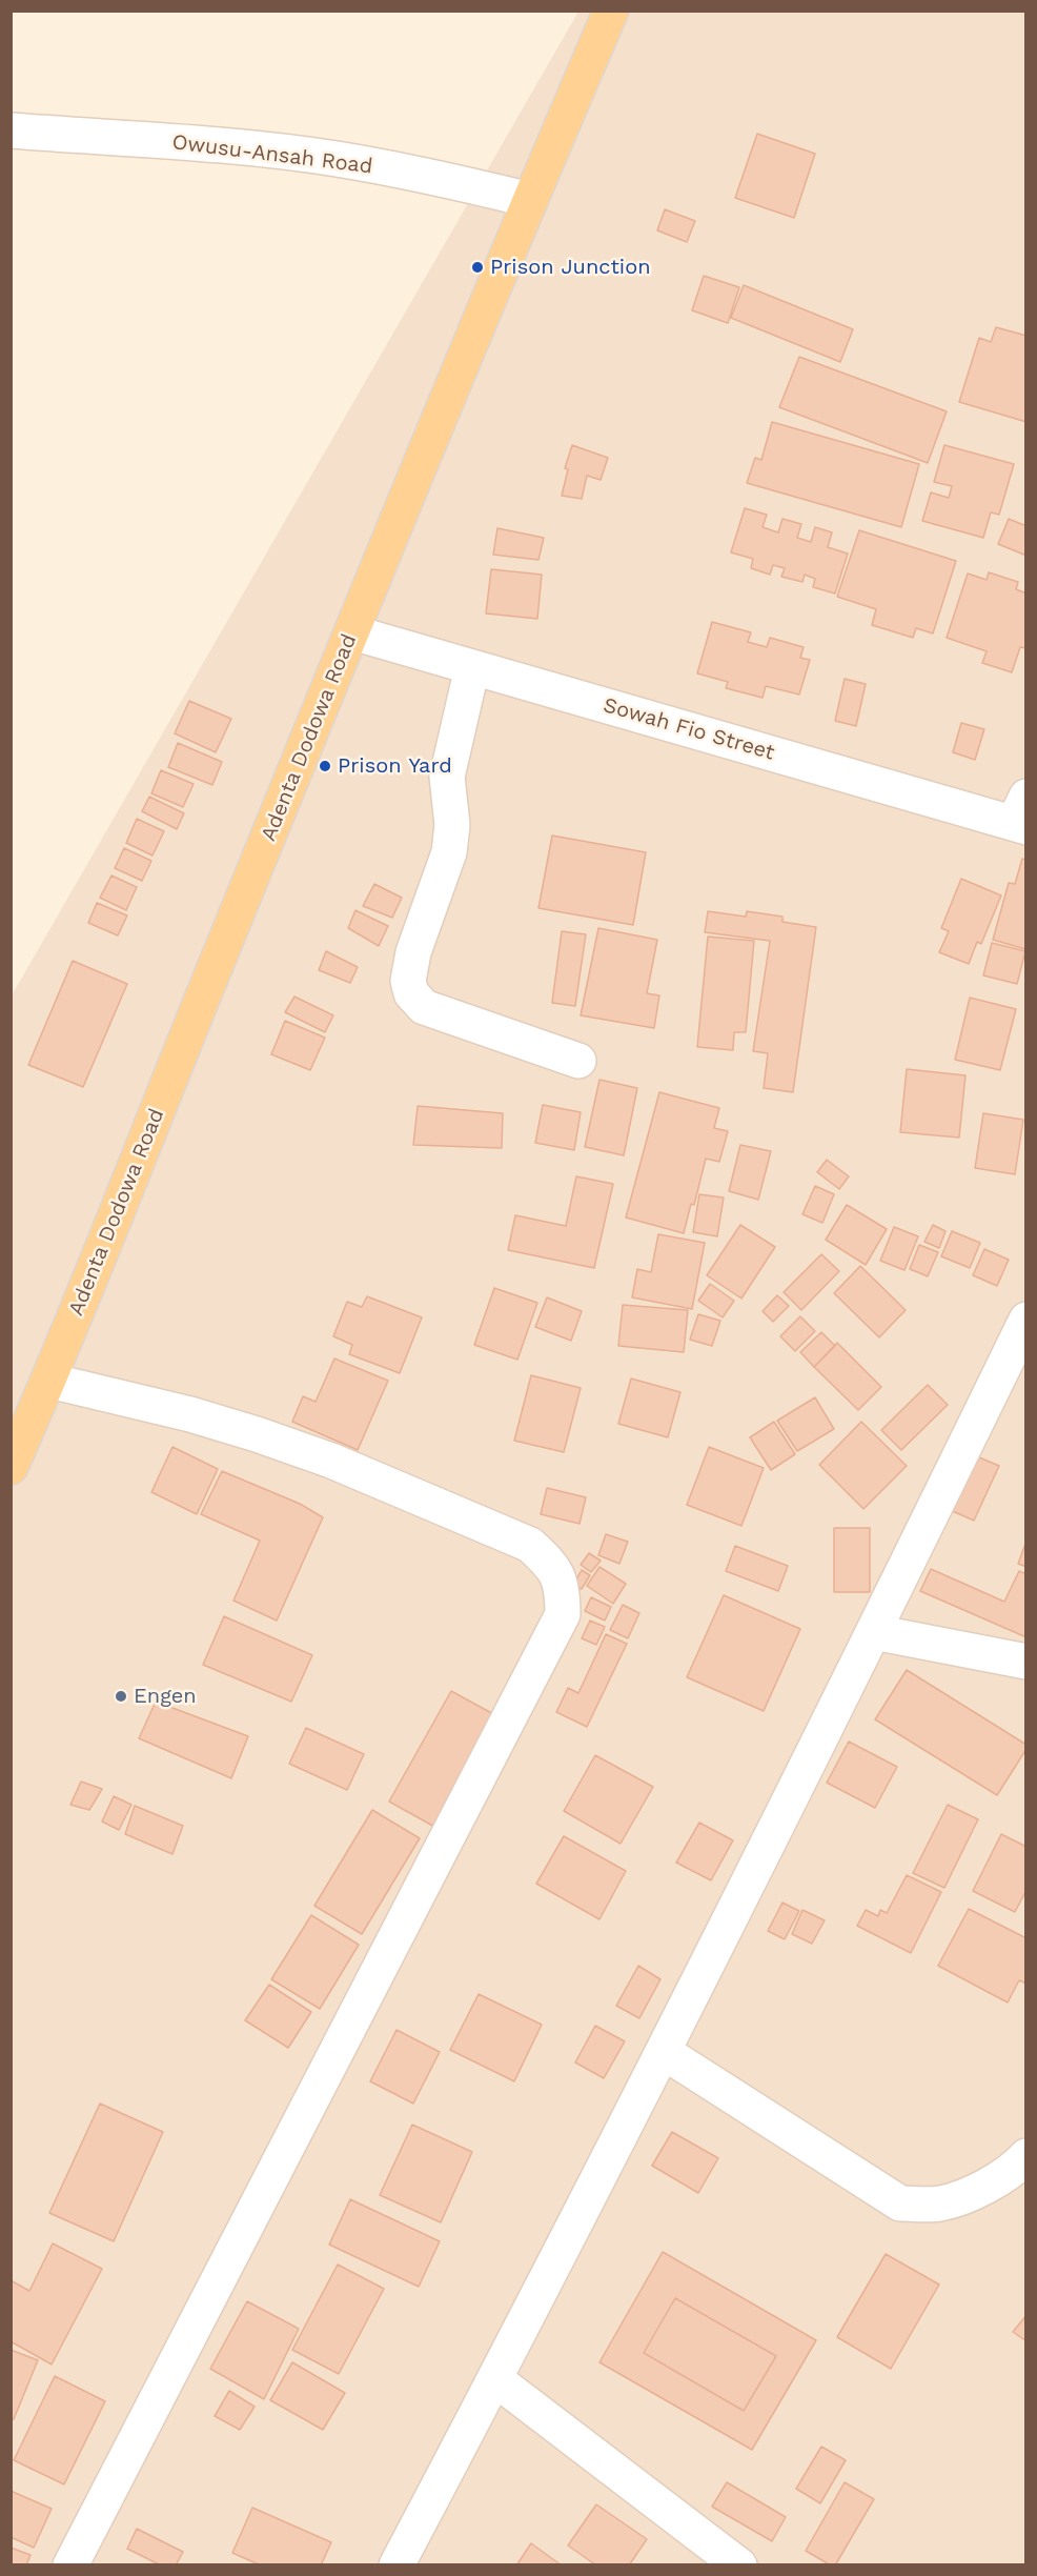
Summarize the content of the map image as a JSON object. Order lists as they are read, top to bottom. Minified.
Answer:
{"streets":{"main road":["Adenta Dodowa Road"],"street":["Owusu-Ansah Road","Sowah Fio Street"]},"crossings":[["Owusu-Ansah Road","Adenta Dodowa Road"],["Sowah Fio Street","Adenta Dodowa Road"]],"places":["Prison Junction","Prison Yard","Engen"]}
